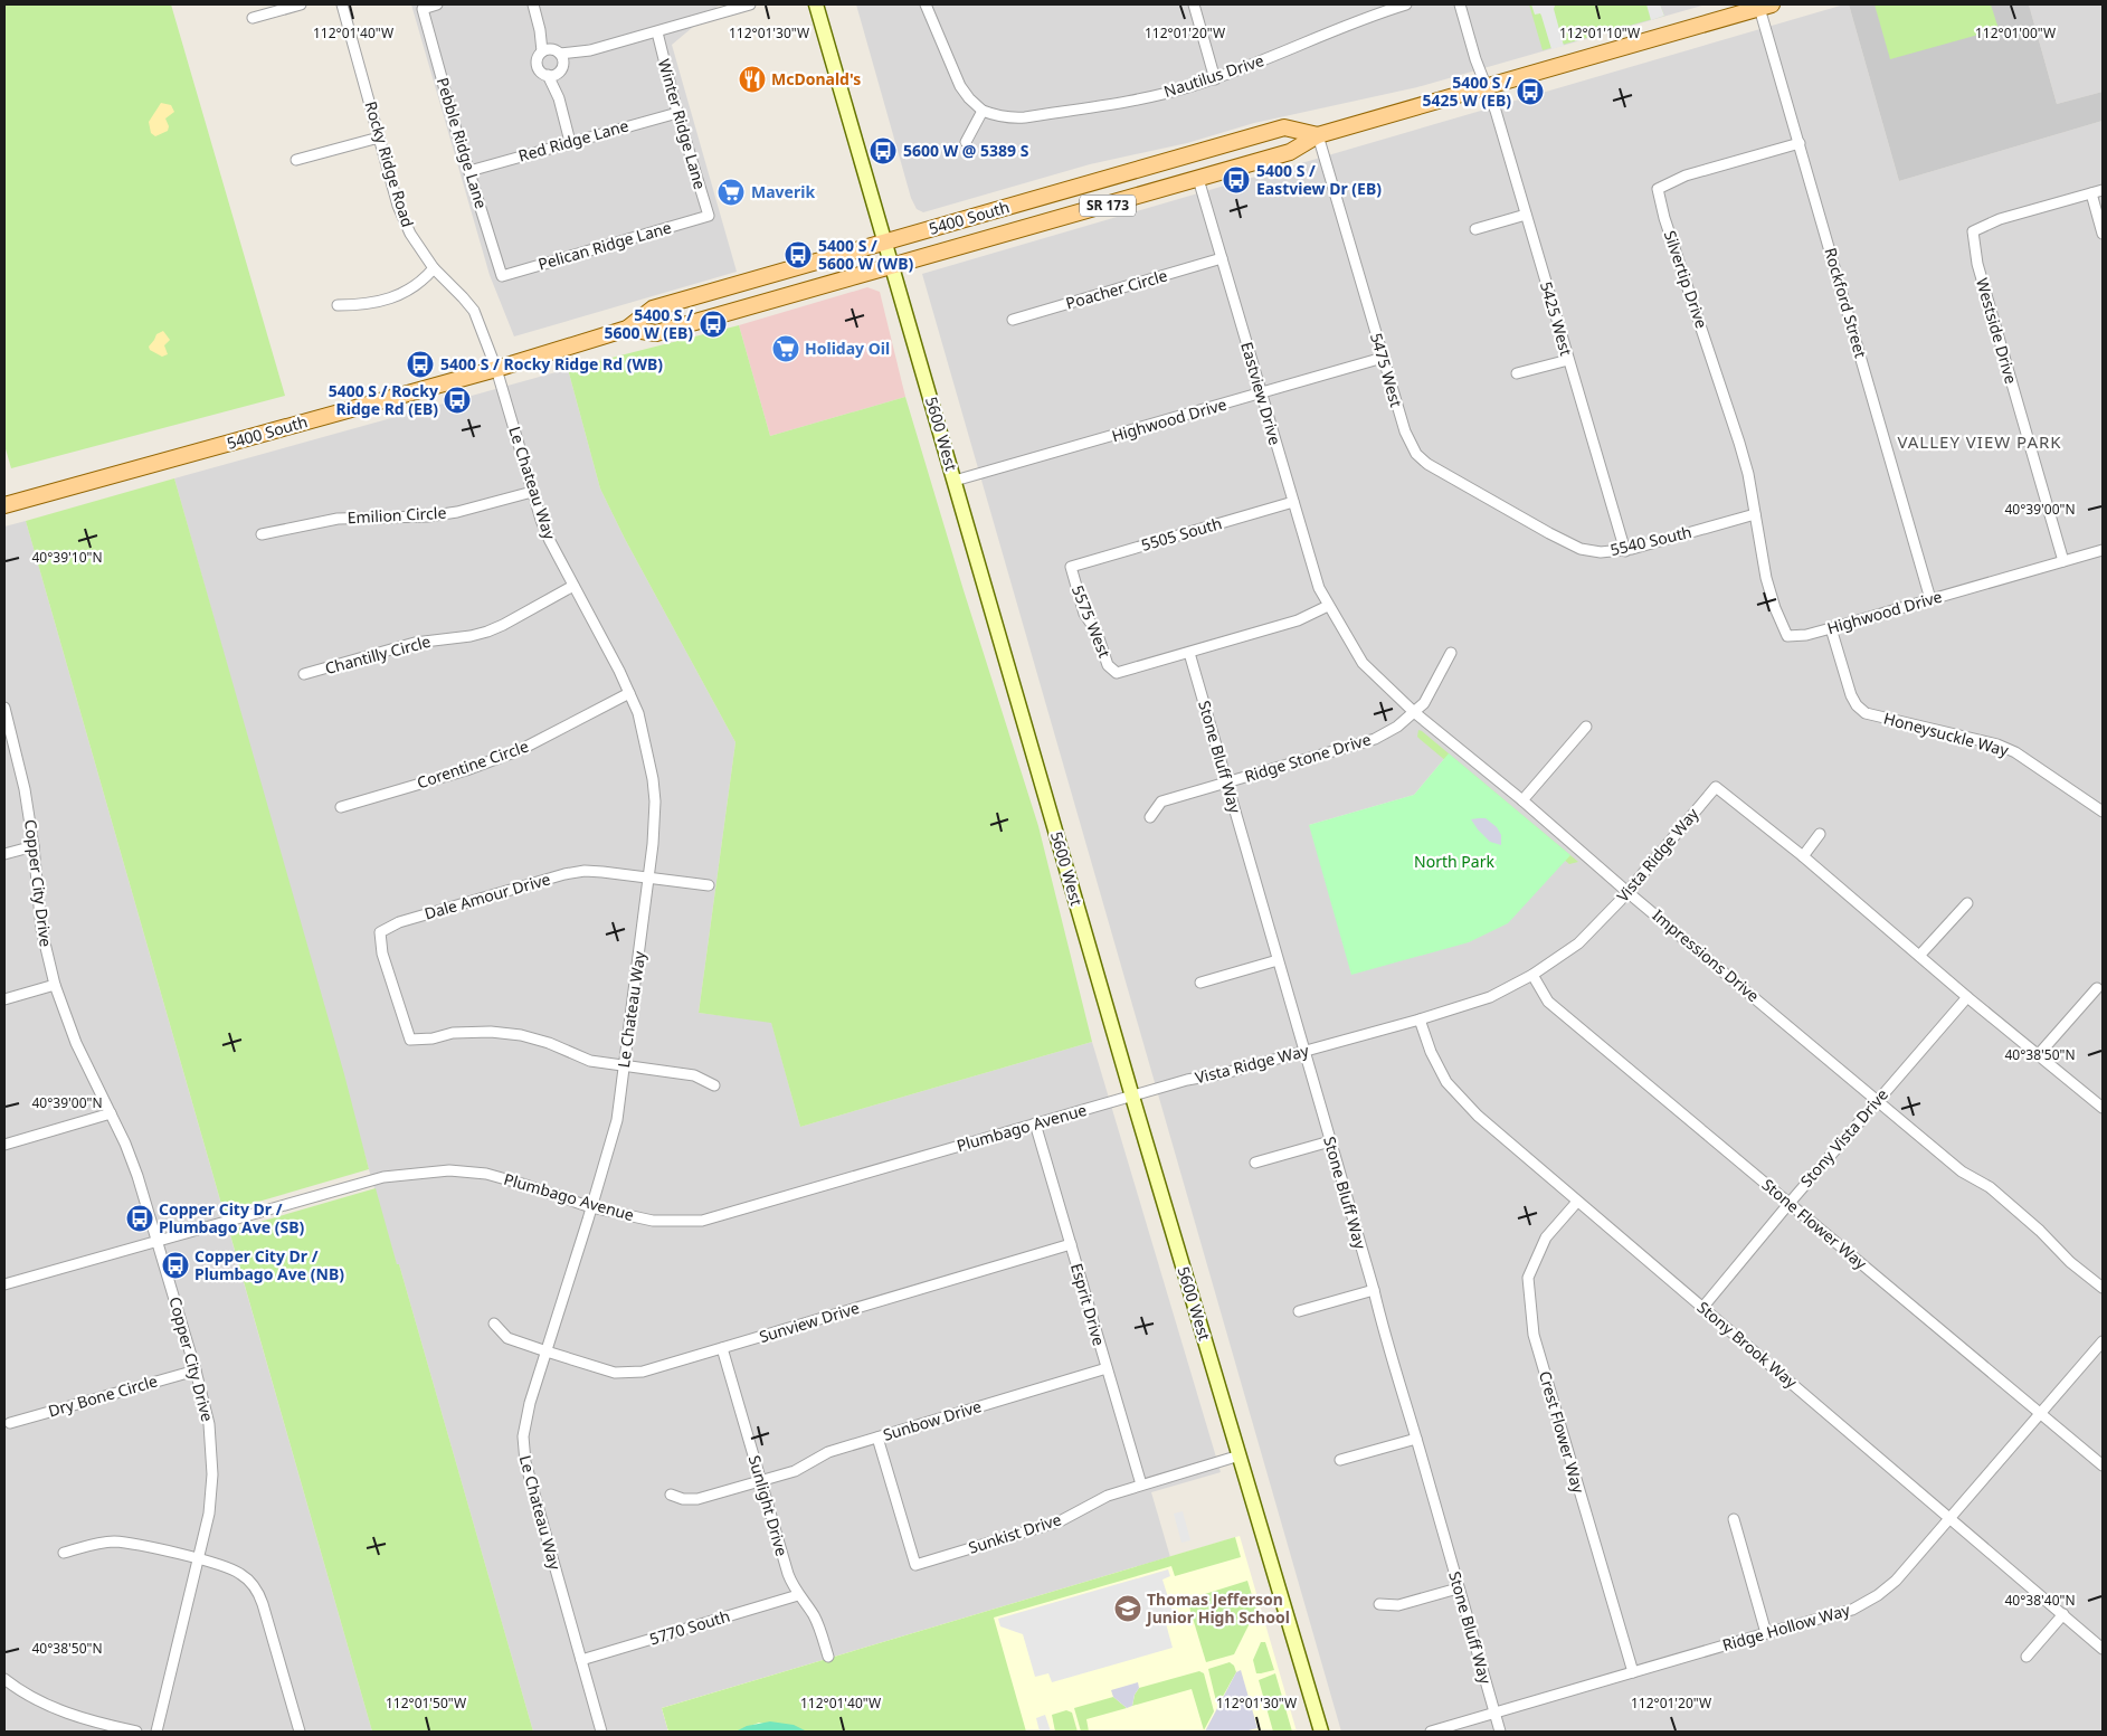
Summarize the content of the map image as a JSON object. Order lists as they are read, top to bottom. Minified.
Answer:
{"streets":{"main road":["SR 173","5400 South","5600 West"],"street":["Nautilus Drive","Winter Ridge Lane","Red Ridge Lane","Pebble Ridge Lane","Rocky Ridge Road","Pelican Ridge Lane","Silvertip Drive","Poacher Circle","Rockford Street","5425 West","Westside Drive","5475 West","Eastview Drive","Highwood Drive","Le Chateau Way","Emilion Circle","5505 South","5540 South","5575 West","Chantilly Circle","Honeysuckle Way","Stone Bluff Way","Ridge Stone Drive","Corentine Circle","Vista Ridge Way","Copper City Drive","Dale Amour Drive","Impressions Drive","Plumbago Avenue","Stony Vista Drive","Stone Flower Way","Esprit Drive","Sunview Drive","Stony Brook Way","Dry Bone Circle","Sunbow Drive","Crest Flower Way","Sunlight Drive","Sunkist Drive","5770 South","Ridge Hollow Way"]},"crossings":[["Winter Ridge Lane","Red Ridge Lane"],["Winter Ridge Lane","Pelican Ridge Lane"],["Red Ridge Lane","Pebble Ridge Lane"],["Pebble Ridge Lane","Pelican Ridge Lane"],["Rocky Ridge Road","5400 South"],["Rocky Ridge Road","Le Chateau Way"],["5400 South","Rockford Street"],["5400 South","5425 West"],["5400 South","5475 West"],["5400 South","Eastview Drive"],["5400 South","5600 West"],["5400 South","Le Chateau Way"],["Silvertip Drive","Rockford Street"],["Silvertip Drive","Highwood Drive"],["Silvertip Drive","5540 South"],["Poacher Circle","Eastview Drive"],["Rockford Street","Highwood Drive"],["5425 West","5540 South"],["Westside Drive","Highwood Drive"],["5475 West","Highwood Drive"],["5475 West","5540 South"],["Eastview Drive","Highwood Drive"],["Eastview Drive","5505 South"],["Eastview Drive","Impressions Drive"],["Highwood Drive","5600 West"],["Highwood Drive","5540 South"],["Highwood Drive","Honeysuckle Way"],["5600 West","Vista Ridge Way"],["5600 West","Plumbago Avenue"],["5600 West","Sunkist Drive"],["Le Chateau Way","Emilion Circle"],["Le Chateau Way","Chantilly Circle"],["Le Chateau Way","Corentine Circle"],["Le Chateau Way","Dale Amour Drive"],["Le Chateau Way","Plumbago Avenue"],["Le Chateau Way","Sunview Drive"],["Le Chateau Way","5770 South"],["5505 South","5575 West"],["5575 West","Stone Bluff Way"],["Stone Bluff Way","Ridge Stone Drive"],["Stone Bluff Way","Vista Ridge Way"],["Stone Bluff Way","Ridge Hollow Way"],["Ridge Stone Drive","Impressions Drive"],["Vista Ridge Way","Impressions Drive"],["Vista Ridge Way","Plumbago Avenue"],["Vista Ridge Way","Stony Vista Drive"],["Vista Ridge Way","Stone Flower Way"],["Vista Ridge Way","Stony Brook Way"],["Copper City Drive","Plumbago Avenue"],["Copper City Drive","Dry Bone Circle"],["Impressions Drive","Stony Vista Drive"],["Plumbago Avenue","Esprit Drive"],["Stony Vista Drive","Stone Flower Way"],["Stony Vista Drive","Stony Brook Way"],["Stone Flower Way","Ridge Hollow Way"],["Esprit Drive","Sunview Drive"],["Esprit Drive","Sunbow Drive"],["Esprit Drive","Sunkist Drive"],["Sunview Drive","Sunlight Drive"],["Stony Brook Way","Crest Flower Way"],["Stony Brook Way","Ridge Hollow Way"],["Sunbow Drive","Sunlight Drive"],["Sunbow Drive","Sunkist Drive"],["Crest Flower Way","Ridge Hollow Way"],["Sunlight Drive","5770 South"]],"districts":["VALLEY VIEW PARK"],"parks":["North Park"],"places":{"restaurant":["McDonald's"],"bus stop":["5400 S / 5425 W (EB)","5600 W @ 5389 S","5400 S / Eastview Dr (EB)","5400 S / 5600 W (WB)","5400 S / 5600 W (EB)","5400 S / Rocky Ridge Rd (WB)","5400 S / Rocky Ridge Rd (EB)","Copper City Dr / Plumbago Ave (SB)","Copper City Dr / Plumbago Ave (NB)"],"supermarket":["Maverik","Holiday Oil"],"school or university":["Thomas Jefferson Junior High School"]},"coordinates":["112°01'40\"W","112°01'30\"W","112°01'20\"W","112°01'10\"W","112°01'00\"W","40°39'00\"N","40°39'10\"N","40°38'50\"N","40°38'40\"N","112°01'50\"W"]}
